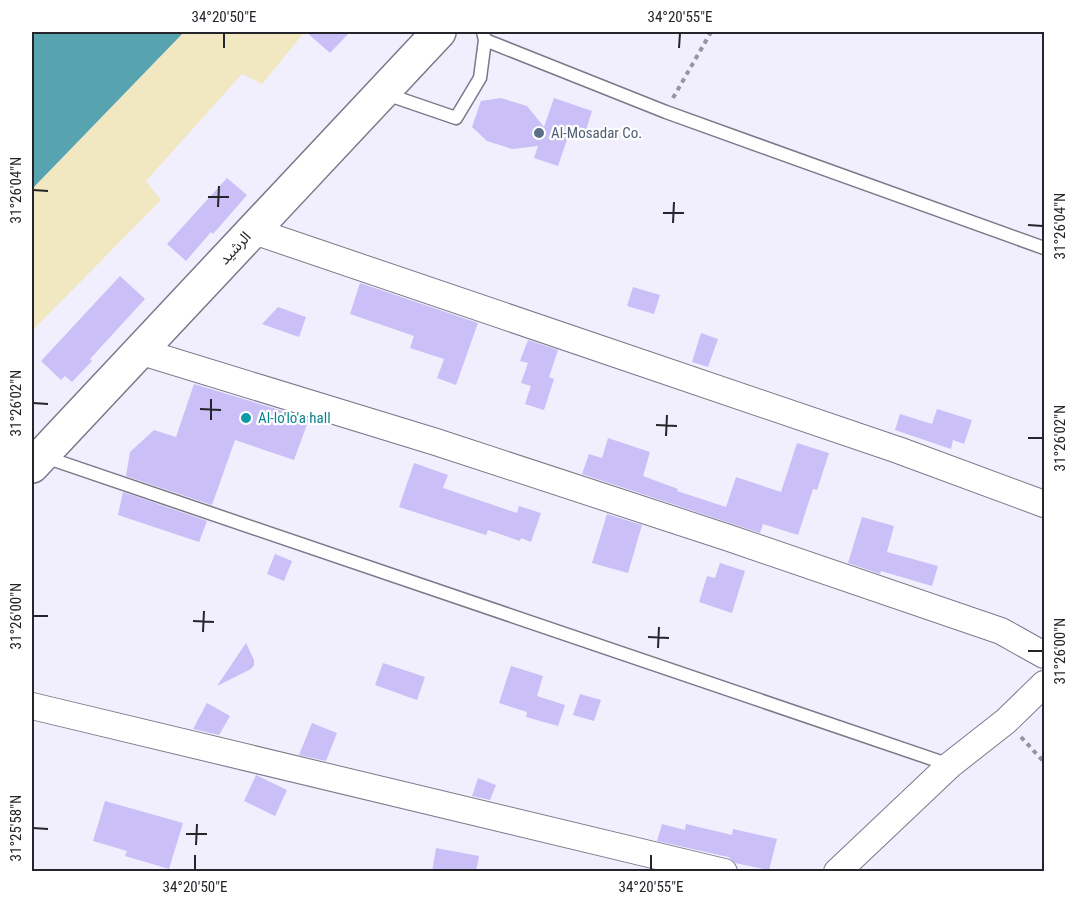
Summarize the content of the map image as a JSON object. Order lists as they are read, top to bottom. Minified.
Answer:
{"streets":{"main road":["الرشيد"]},"places":["Al-Mosadar Co.","Al-lo'lo'a hall"],"coordinates":["34°20'50\"E","34°20'55\"E","31°26'04\"N","31°26'02\"N","31°26'00\"N","31°25'58\"N"]}
